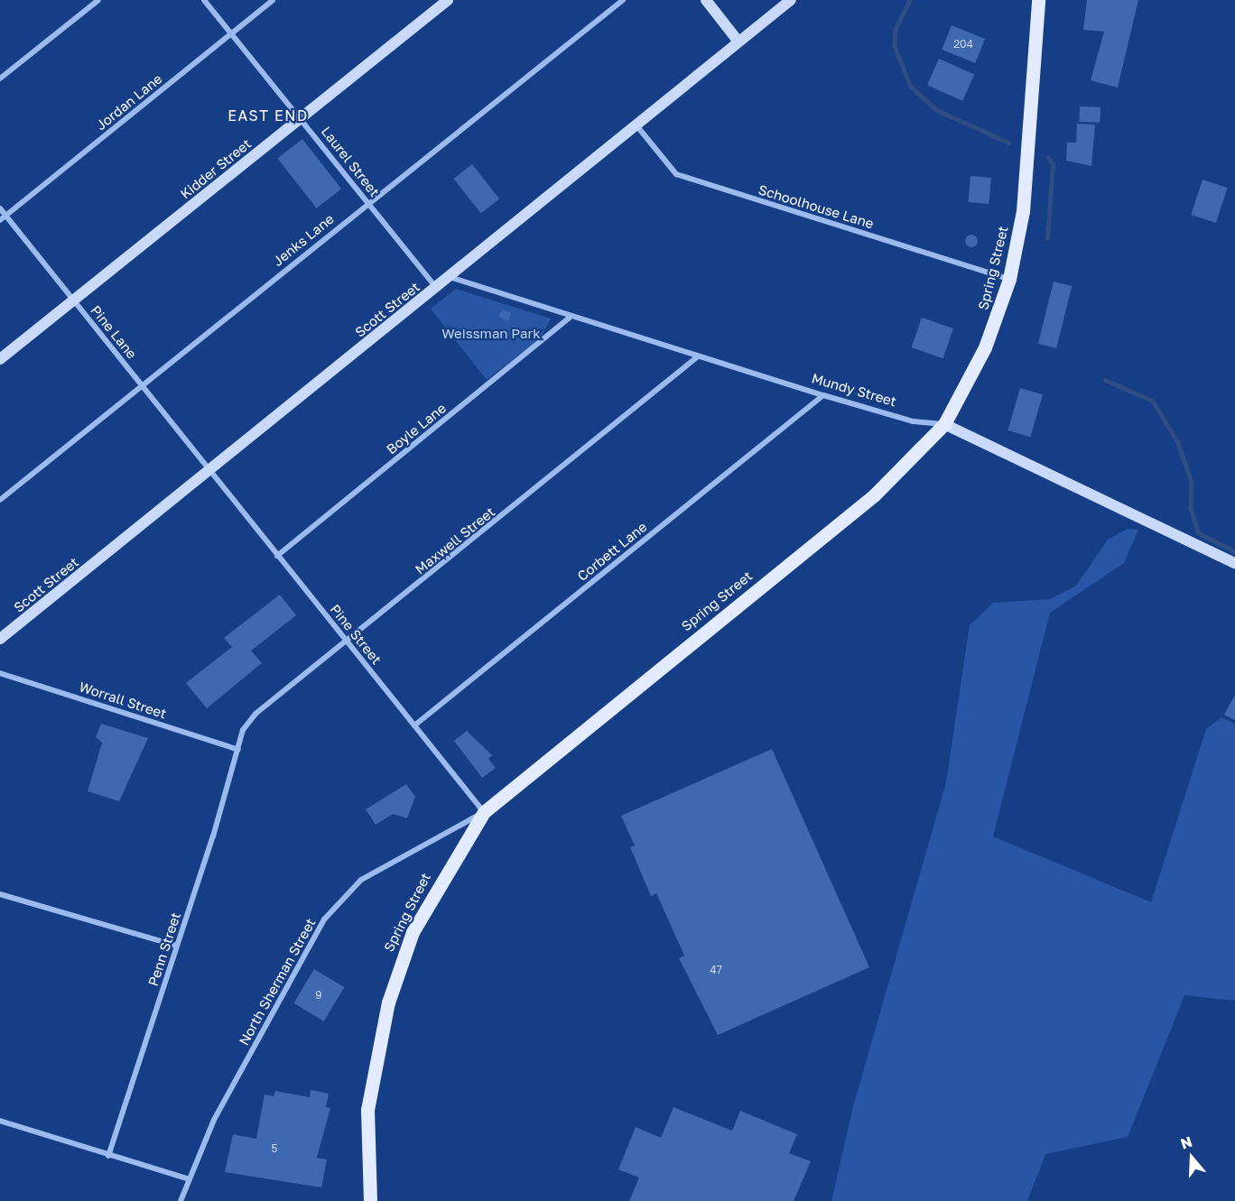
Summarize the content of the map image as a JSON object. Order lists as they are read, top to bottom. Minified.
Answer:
{"streets":{"main road":["Spring Street"],"street":["Jordan Lane","Laurel Street","Kidder Street","Schoolhouse Lane","Jenks Lane","Scott Street","Pine Lane","Mundy Street","Boyle Lane","Maxwell Street","Corbett Lane","Pine Street","Worrall Street","Penn Street","North Sherman Street"]},"crossings":[["Jordan Lane","Laurel Street"],["Jordan Lane","Pine Lane"],["Laurel Street","Kidder Street"],["Laurel Street","Jenks Lane"],["Laurel Street","Scott Street"],["Kidder Street","Pine Lane"],["Schoolhouse Lane","Spring Street"],["Schoolhouse Lane","Scott Street"],["Jenks Lane","Pine Lane"],["Spring Street","Mundy Street"],["Spring Street","Pine Street"],["Spring Street","North Sherman Street"],["Scott Street","Pine Lane"],["Scott Street","Mundy Street"],["Scott Street","Pine Street"],["Pine Lane","Pine Street"],["Mundy Street","Boyle Lane"],["Mundy Street","Maxwell Street"],["Mundy Street","Corbett Lane"],["Boyle Lane","Pine Street"],["Maxwell Street","Pine Street"],["Maxwell Street","Worrall Street"],["Maxwell Street","Penn Street"],["Corbett Lane","Pine Street"],["Pine Street","North Sherman Street"],["Worrall Street","Penn Street"]],"districts":["EAST END"],"parks":["Weissman Park"],"house_numbers":["204","47","9","5"],"north":"top"}
